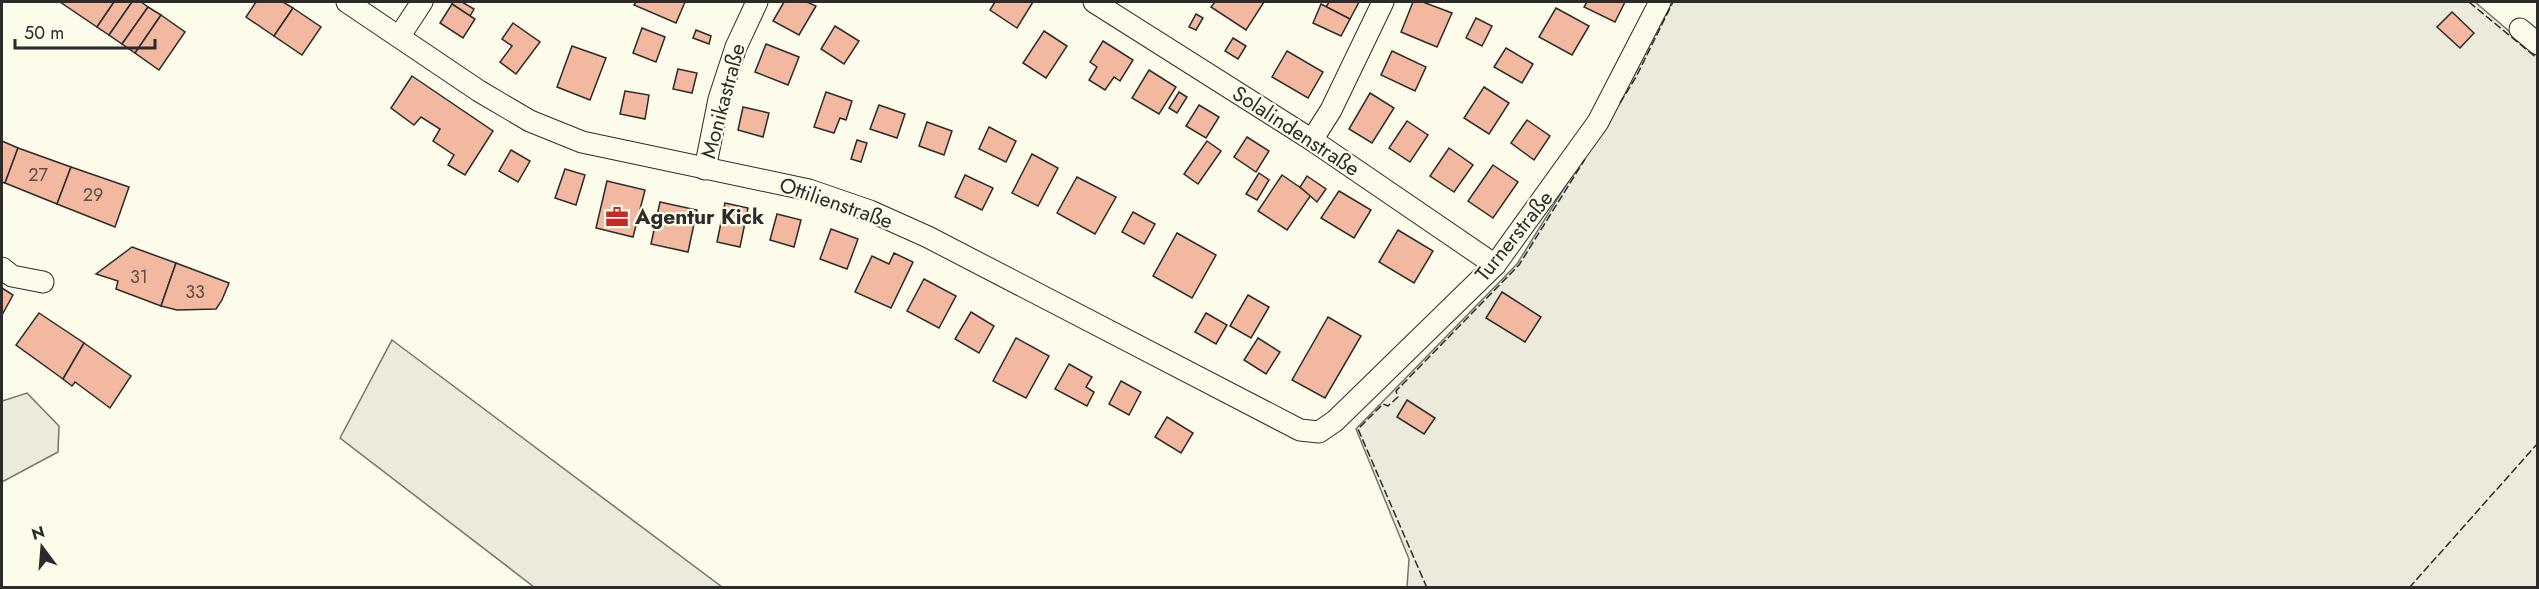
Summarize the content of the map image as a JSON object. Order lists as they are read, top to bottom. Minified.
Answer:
{"streets":{"street":["Monikastraße","Solalindenstraße","Ottilienstraße","Turnerstraße"]},"crossings":[["Monikastraße","Ottilienstraße"],["Solalindenstraße","Turnerstraße"],["Ottilienstraße","Turnerstraße"]],"places":{"office":["Agentur Kick"]},"house_numbers":["27","29","31","33"],"scale_bar":"50 m","north":"top"}
